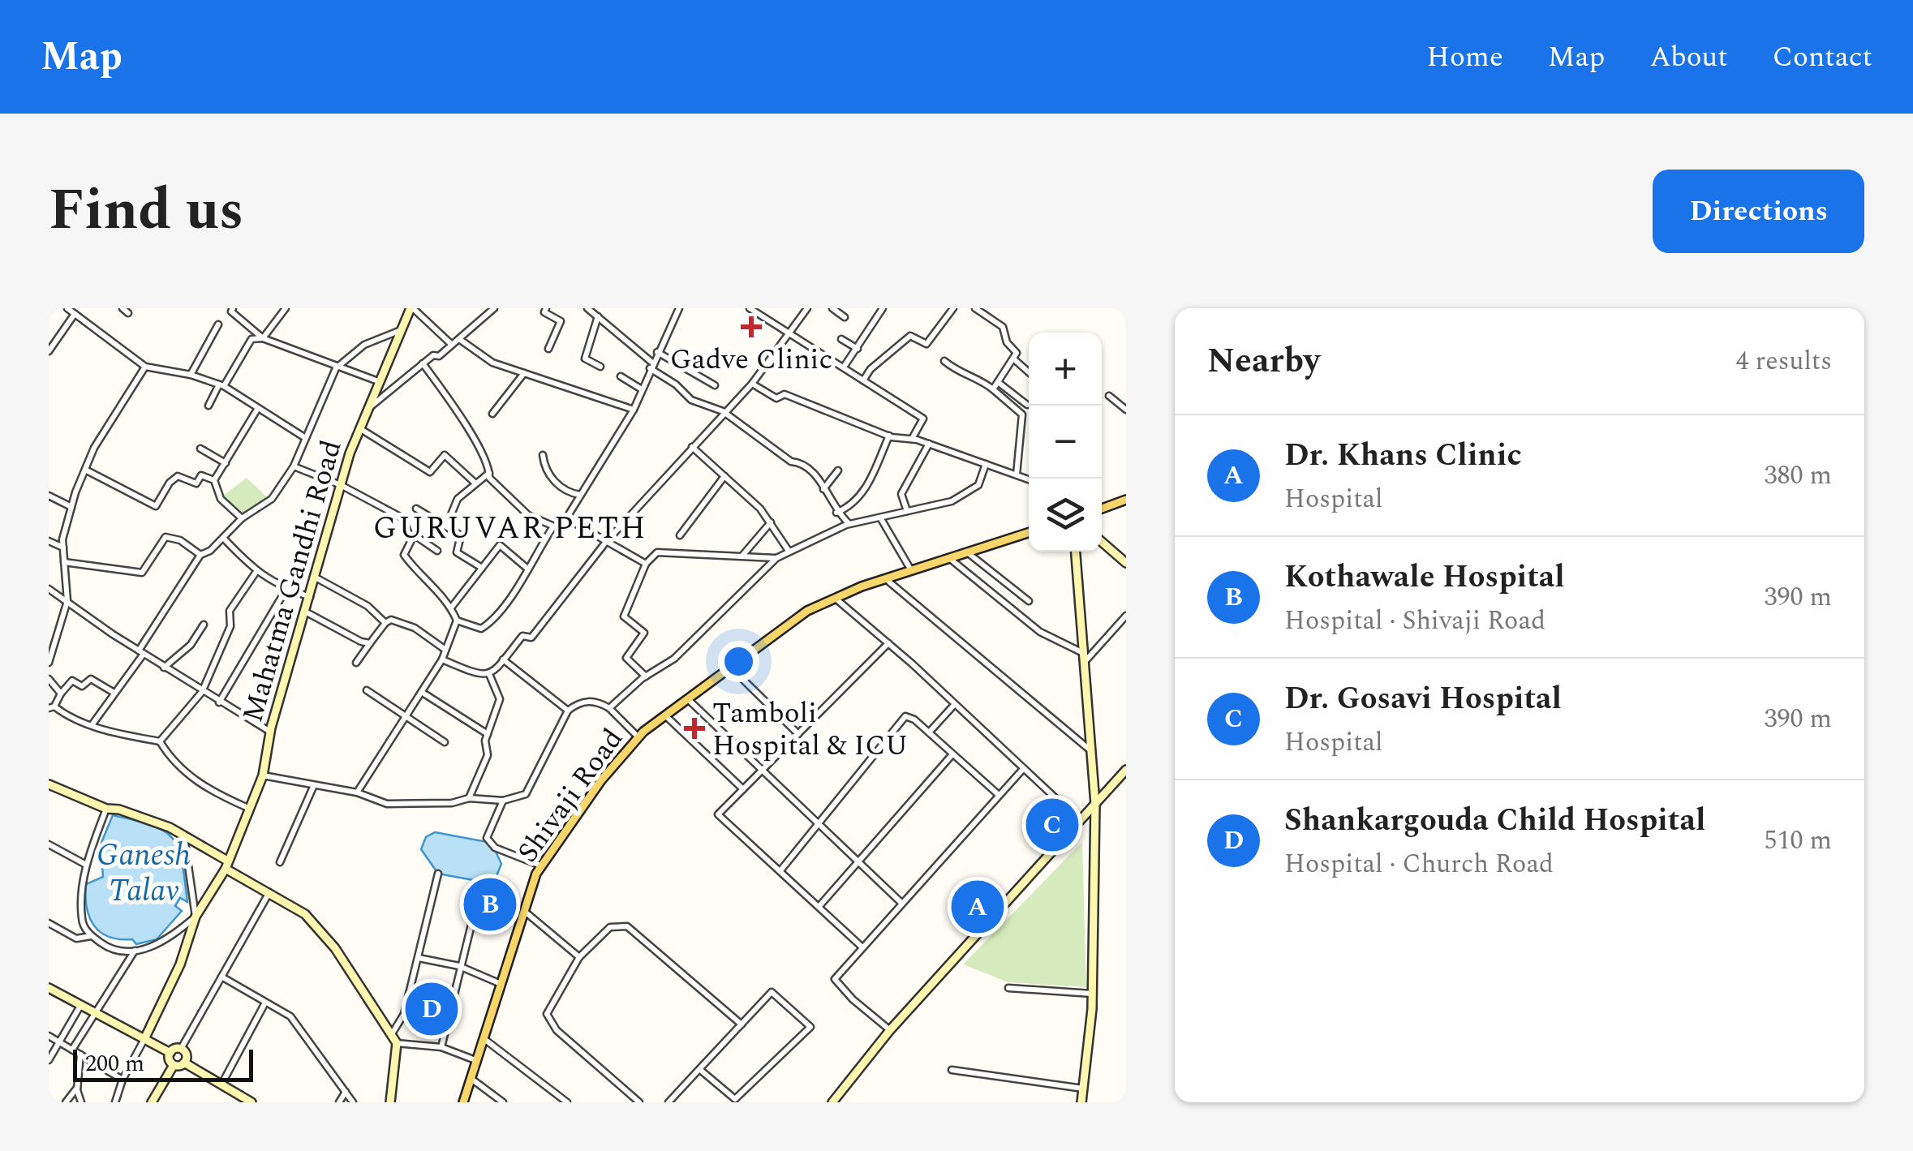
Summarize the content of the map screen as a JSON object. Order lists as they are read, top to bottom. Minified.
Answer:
{"streets":{"main road":["Mahatma Gandhi Road","Shivaji Road"]},"districts":["GURUVAR PETH"],"water":["Ganesh Talav"],"places":{"health":["Gadve Clinic","Tamboli Hospital & ICU"]},"scale_bar":"200 m","page":{"header":"Map","nav":["Home","Map","About","Contact"],"title":"Find us","buttons":"Directions","heading":["Nearby","4 results"],"map_buttons":["+","−"],"list":[{"mark":"A","name":"Dr. Khans Clinic","note":"Hospital","value":"380 m"},{"mark":"B","name":"Kothawale Hospital","note":"Hospital · Shivaji Road","value":"390 m"},{"mark":"C","name":"Dr. Gosavi Hospital","note":"Hospital","value":"390 m"},{"mark":"D","name":"Shankargouda Child Hospital","note":"Hospital · Church Road","value":"510 m"}],"pins":["C","B","A","D"],"scale":"200 m"}}
